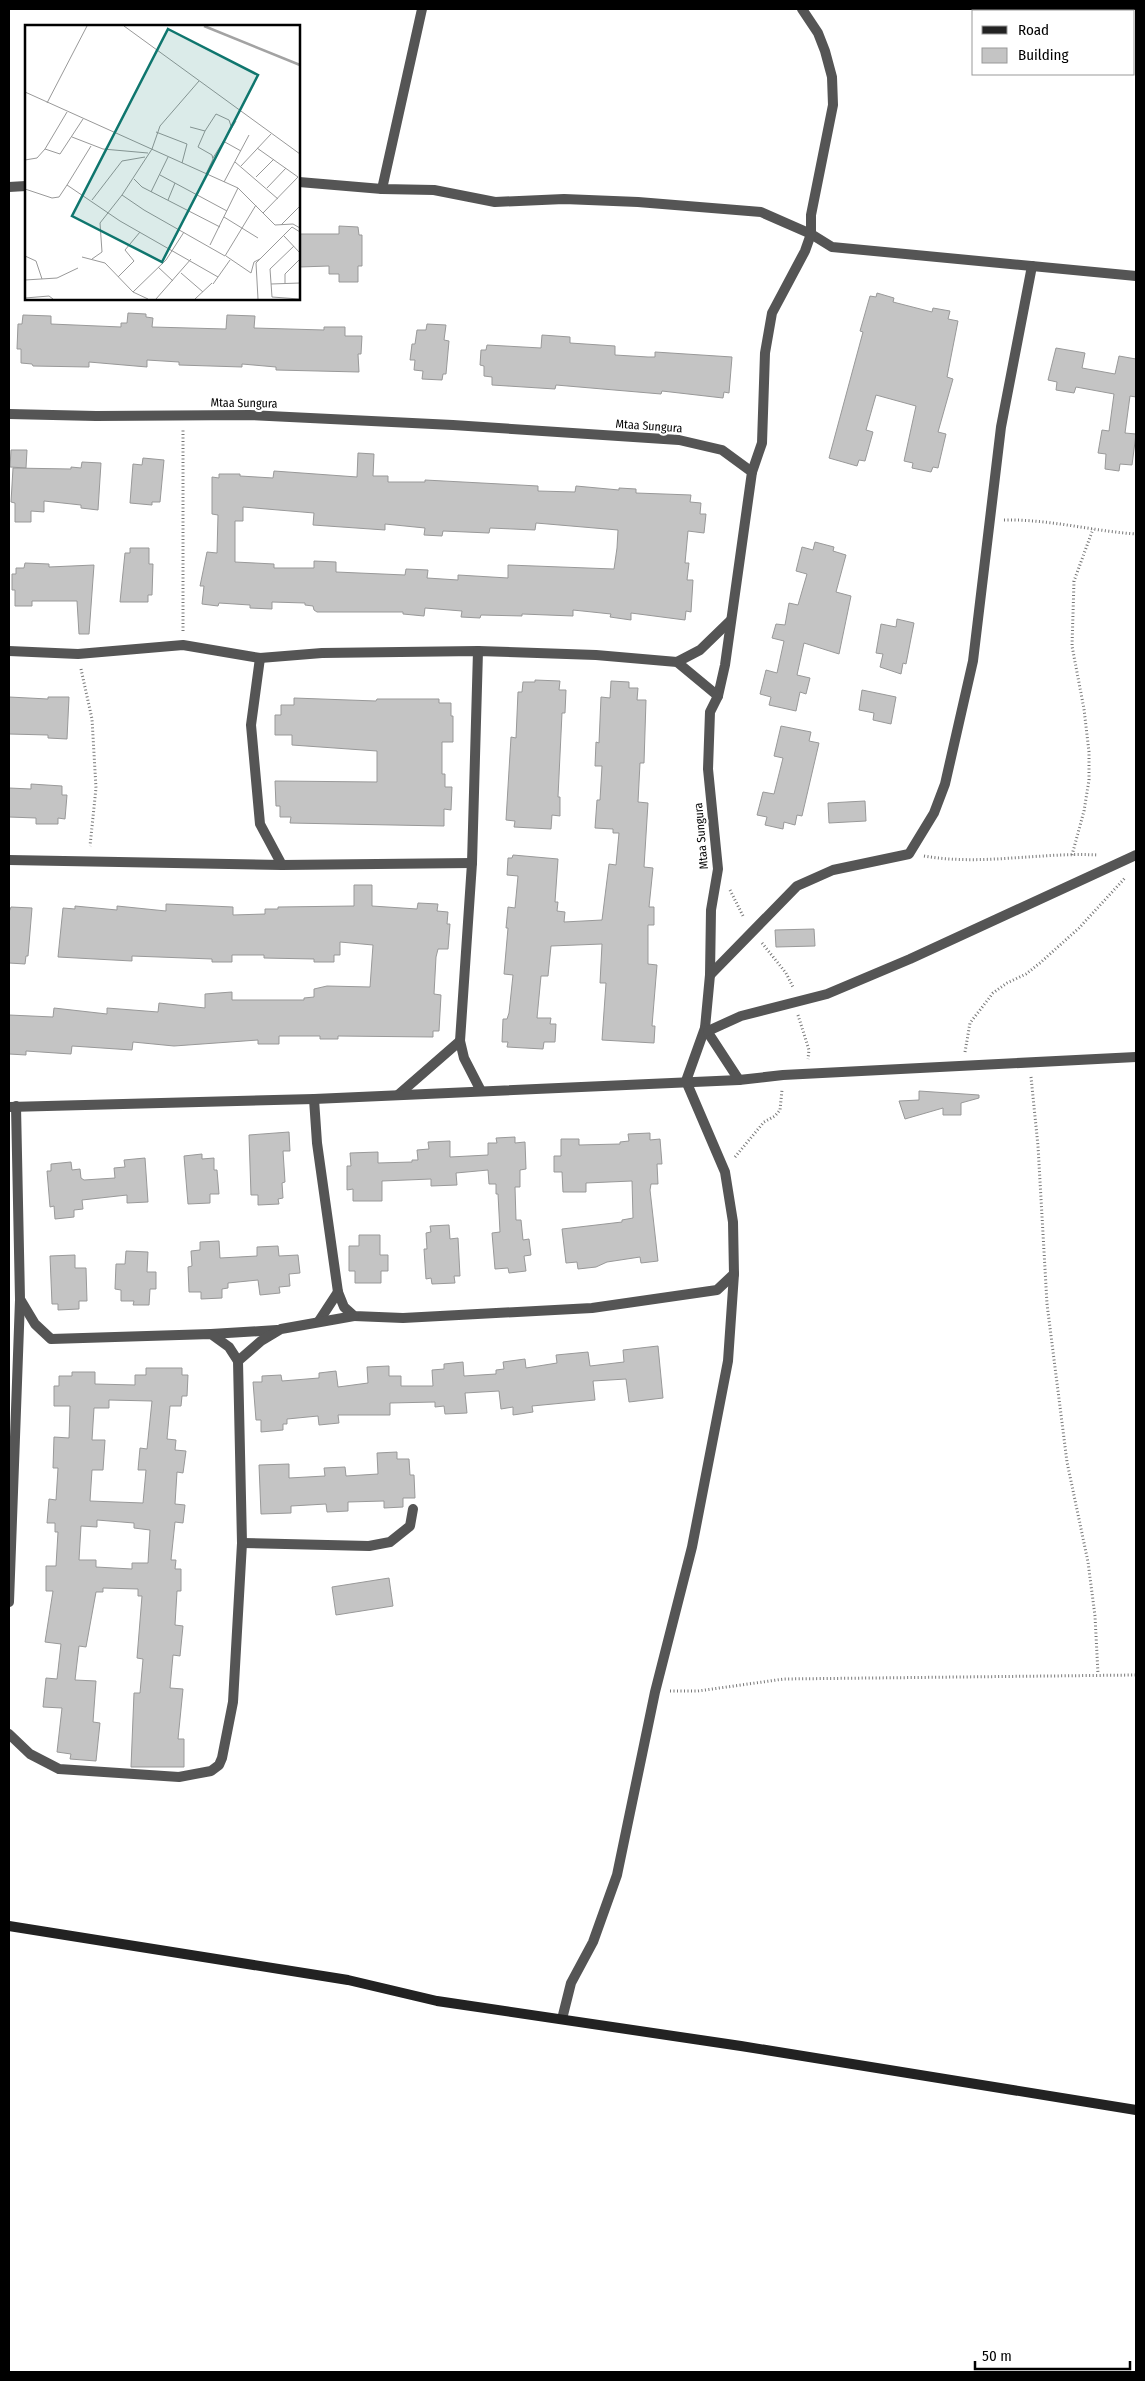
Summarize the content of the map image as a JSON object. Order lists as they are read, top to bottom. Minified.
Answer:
{"streets":{"street":["Mtaa Sungura"]},"legend":["Road","Building"],"scale_bar":"50 m"}
